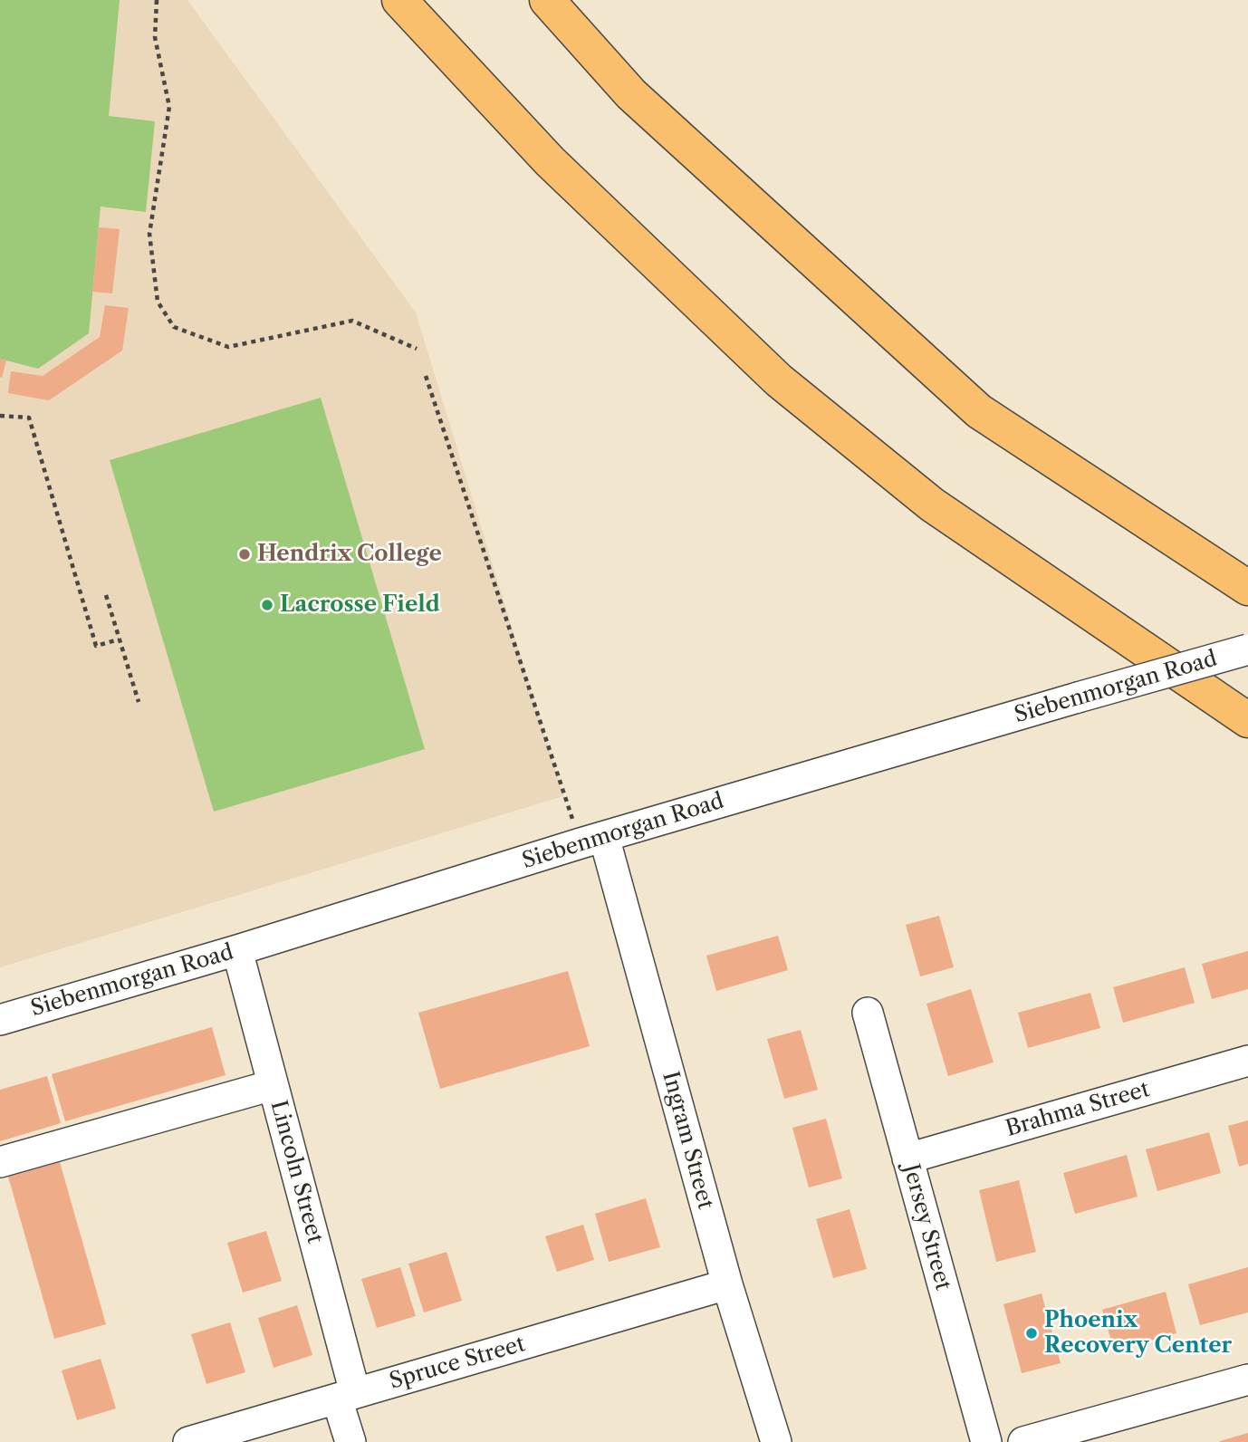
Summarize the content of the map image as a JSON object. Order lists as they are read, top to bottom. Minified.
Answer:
{"streets":{"street":["Siebenmorgan Road","Brahma Street","Ingram Street","Lincoln Street","Jersey Street","Spruce Street"]},"crossings":[["Siebenmorgan Road","Ingram Street"],["Siebenmorgan Road","Lincoln Street"],["Brahma Street","Jersey Street"],["Ingram Street","Spruce Street"],["Lincoln Street","Spruce Street"]],"places":["Hendrix College","Lacrosse Field","Phoenix Recovery Center"]}
